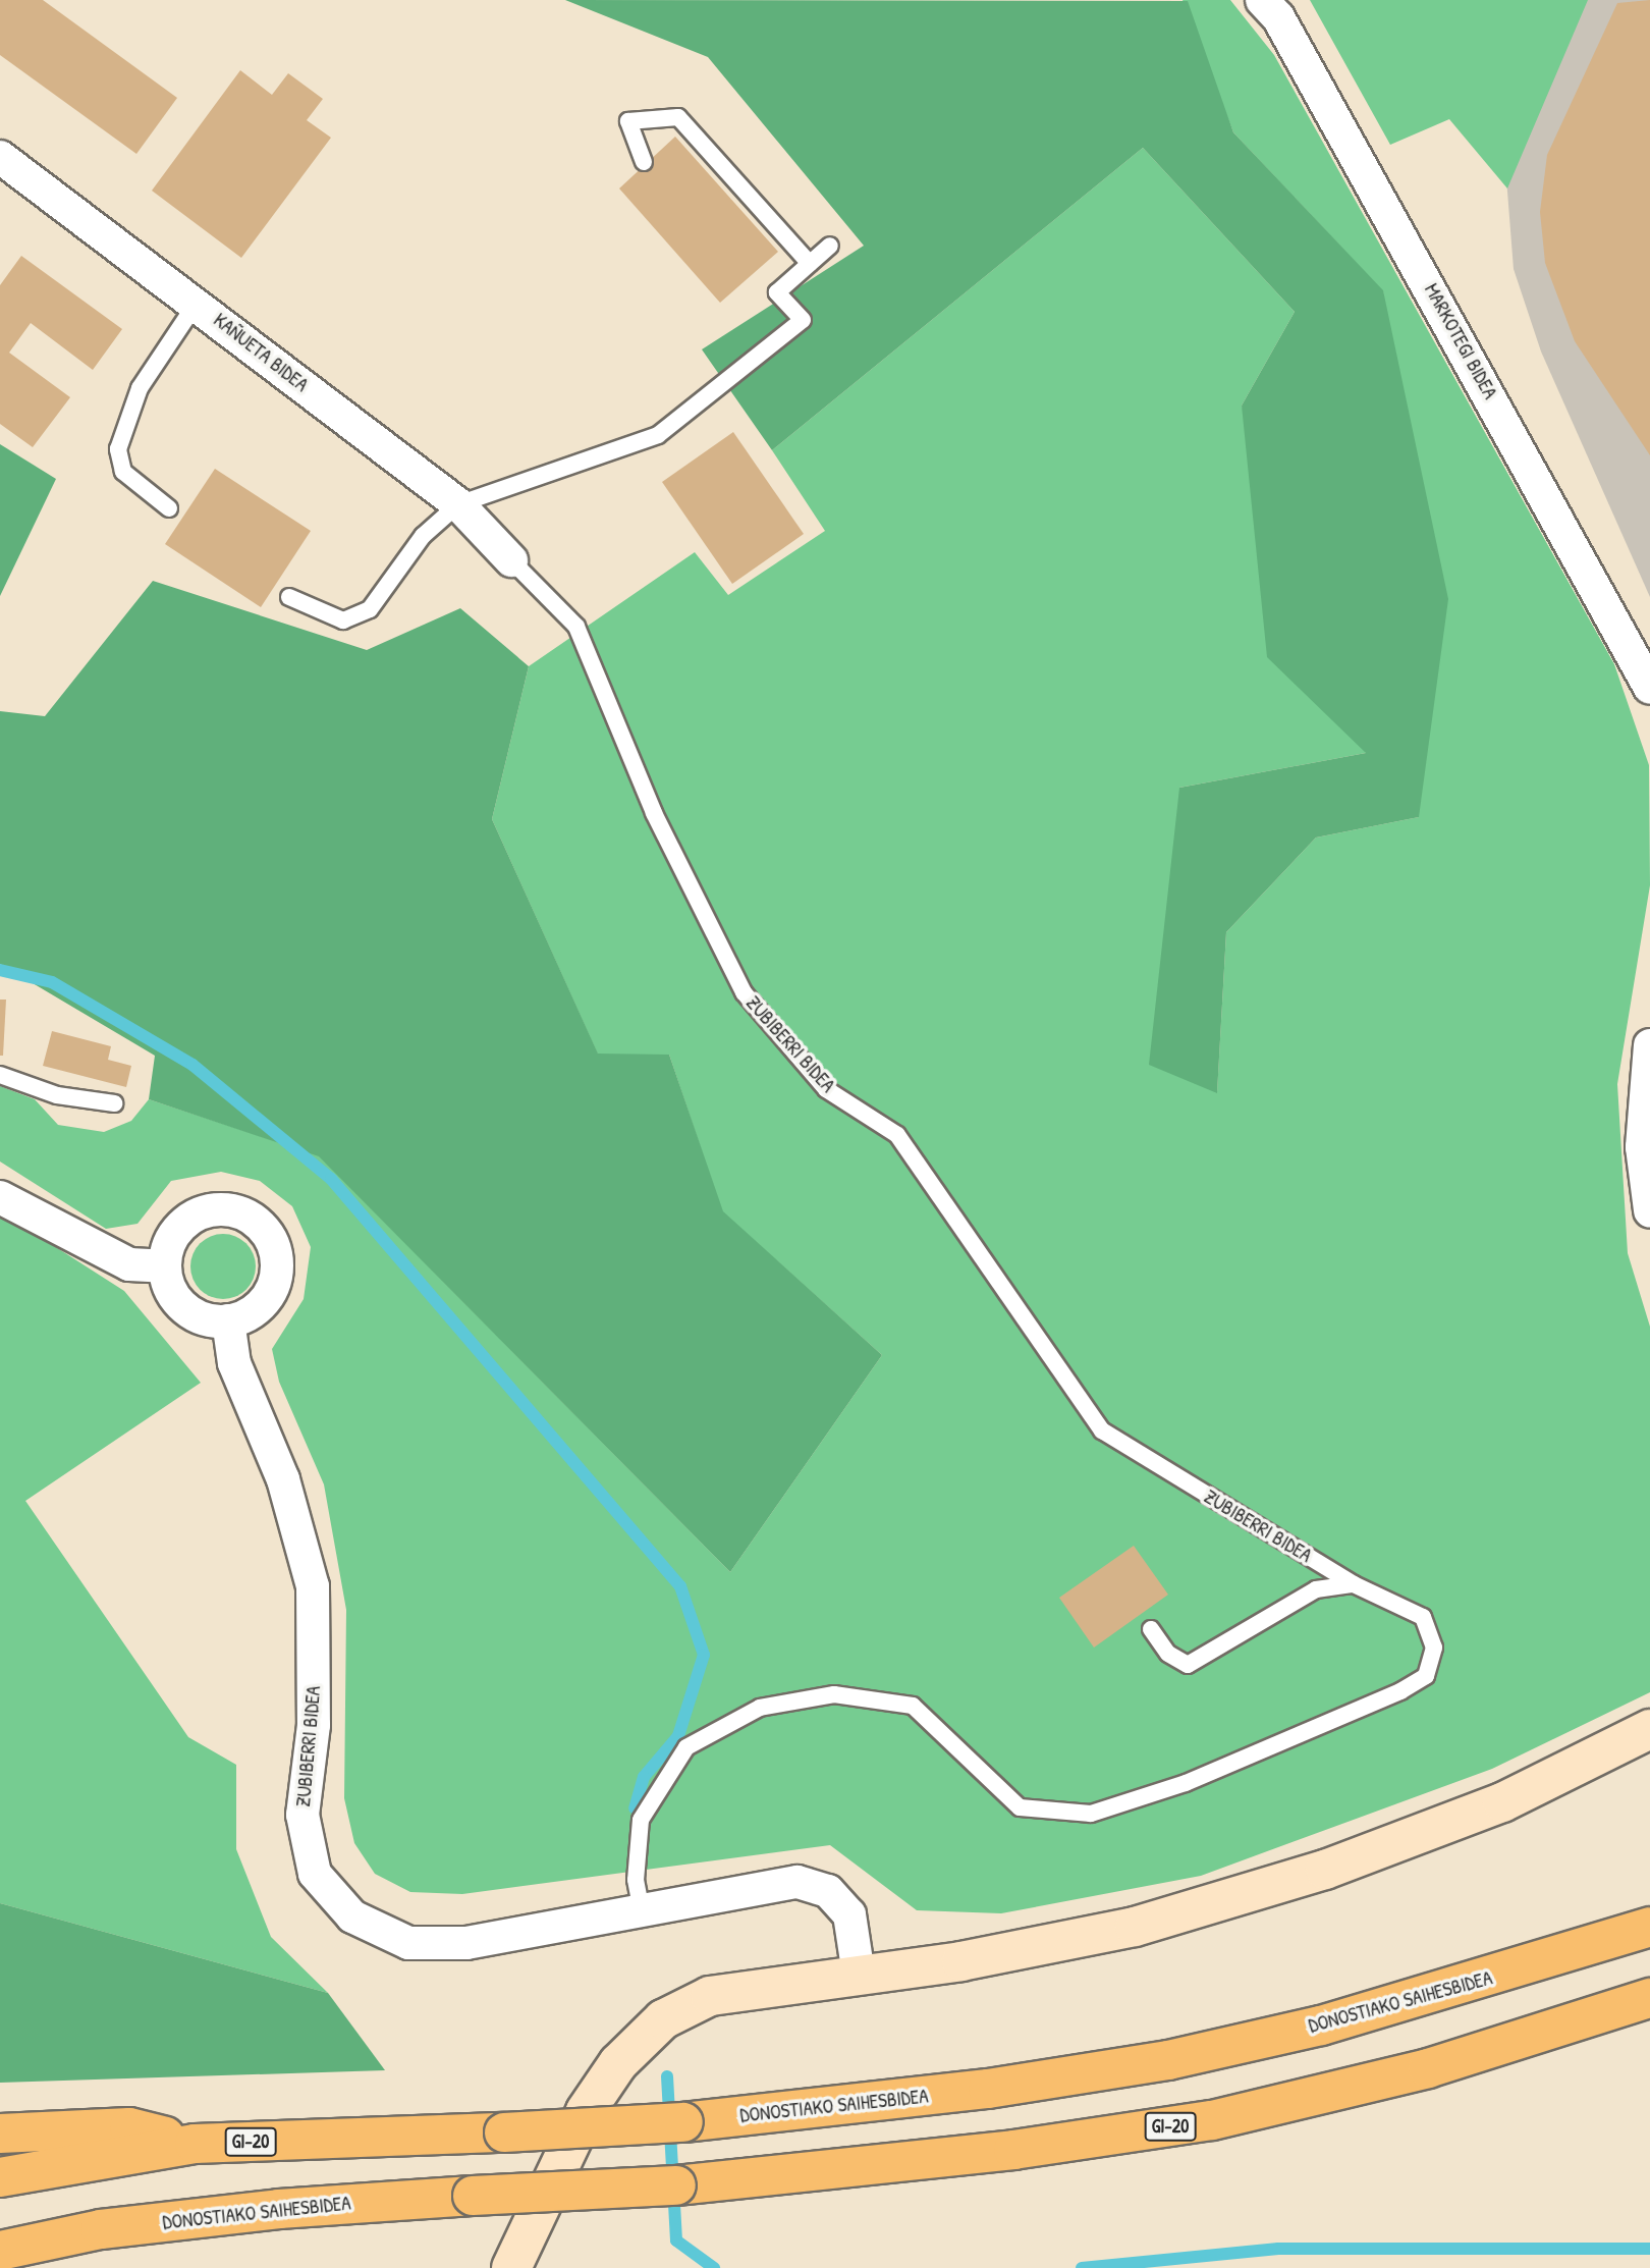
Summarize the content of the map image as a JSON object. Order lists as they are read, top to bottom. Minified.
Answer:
{"streets":{"highway":["DONOSTIAKO SAIHESBIDEA","GI-20"],"street":["MARKOTEGI BIDEA","KAÑUETA BIDEA","ZUBIBERRI BIDEA"]},"crossings":[["KAÑUETA BIDEA","ZUBIBERRI BIDEA"]]}
